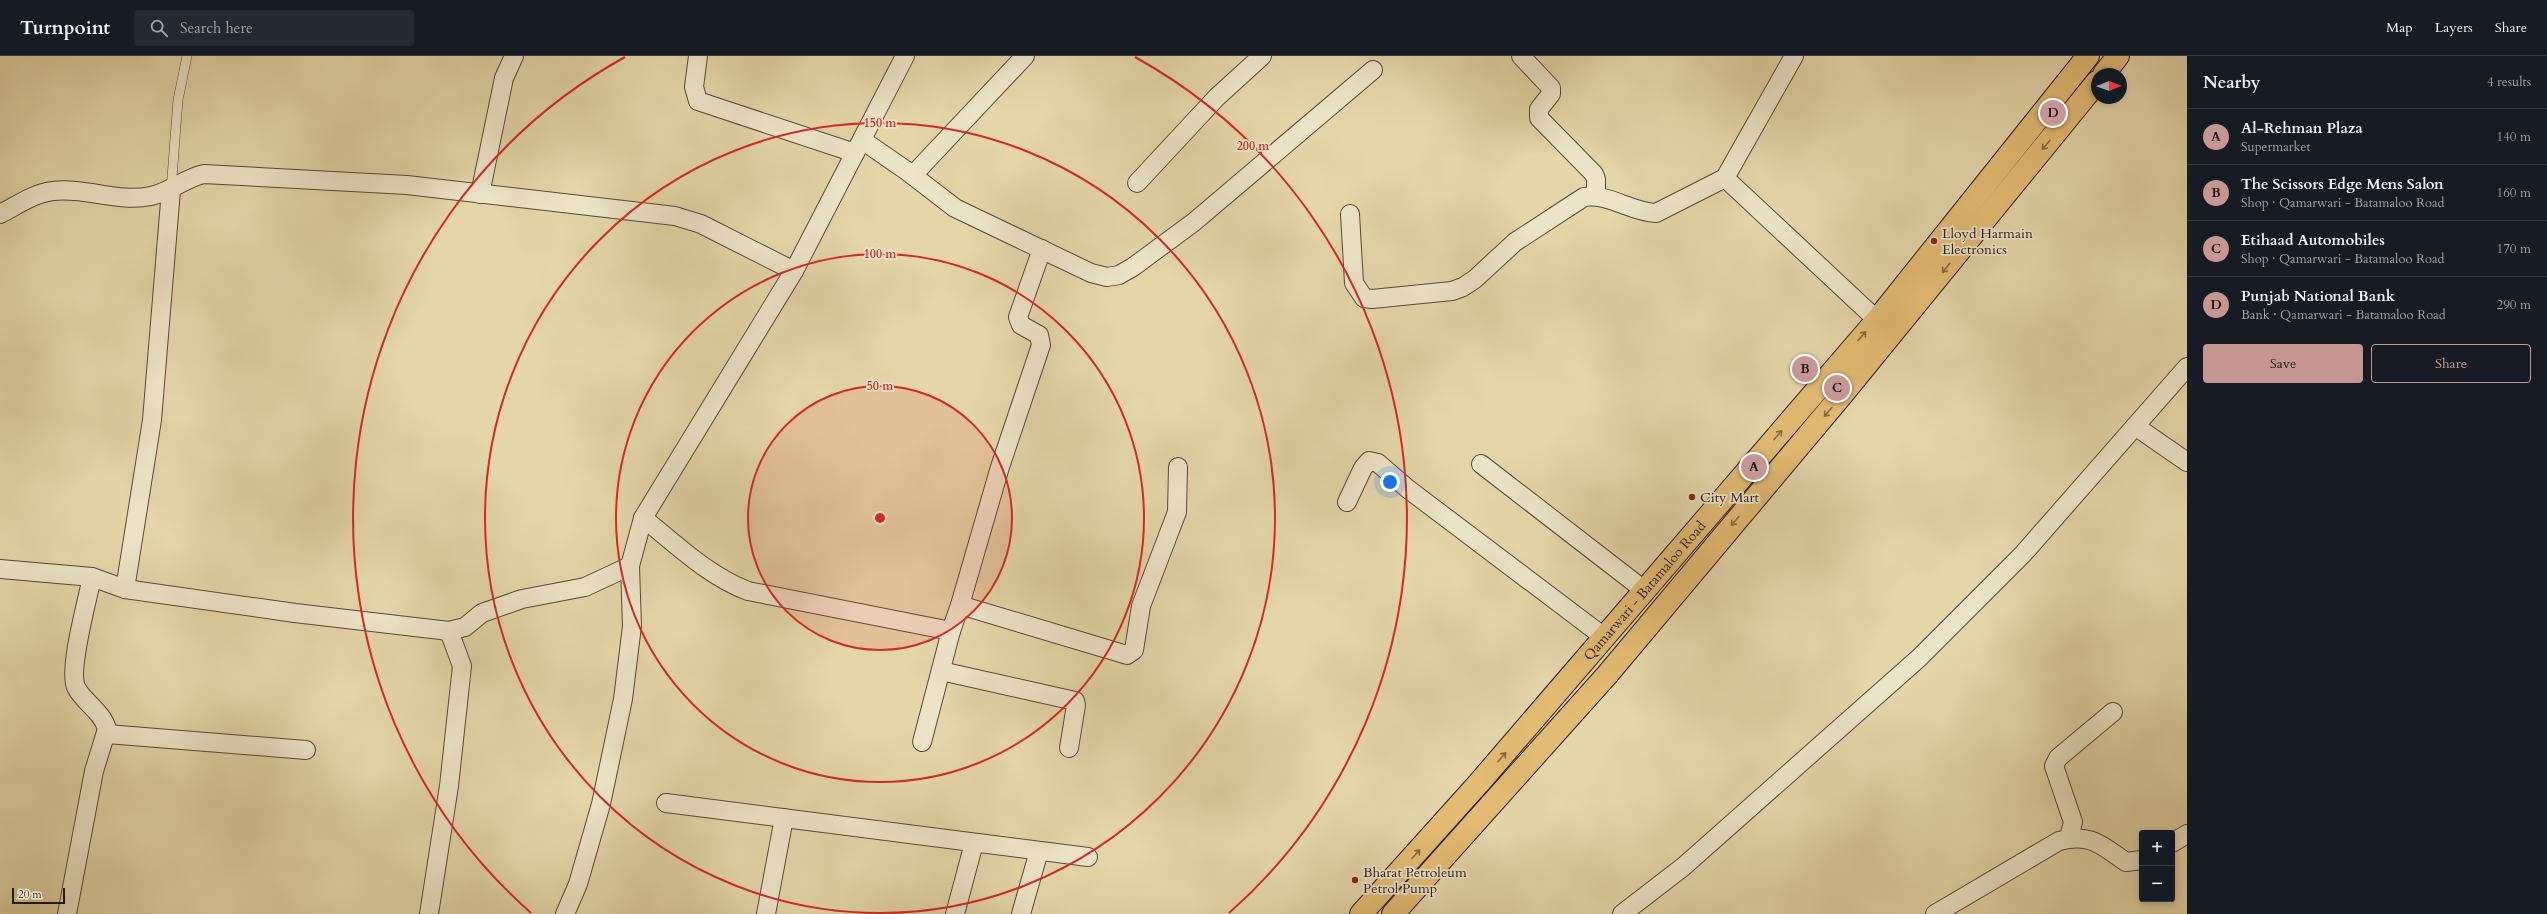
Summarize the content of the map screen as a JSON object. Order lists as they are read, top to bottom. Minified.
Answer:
{"streets":{"main road":["Qamarwari - Batamaloo Road"]},"places":["Lloyd Harmain Electronics","City Mart","Bharat Petroleum Petrol Pump"],"scale_bar":"20 m","north":"right","page":{"header":"Turnpoint","search":"Search here","nav":["Map","Layers","Share"],"heading":["Nearby","4 results"],"pins":["D","B","C","A"],"list":[{"mark":"A","name":"Al-Rehman Plaza","note":"Supermarket","value":"140 m"},{"mark":"B","name":"The Scissors Edge Mens Salon","note":"Shop · Qamarwari - Batamaloo Road","value":"160 m"},{"mark":"C","name":"Etihaad Automobiles","note":"Shop · Qamarwari - Batamaloo Road","value":"170 m"},{"mark":"D","name":"Punjab National Bank","note":"Bank · Qamarwari - Batamaloo Road","value":"290 m"}],"buttons":["Save","Share"],"map_buttons":["+","−"],"scale":"20 m"},"rings":["150 m","200 m","100 m","50 m"]}
